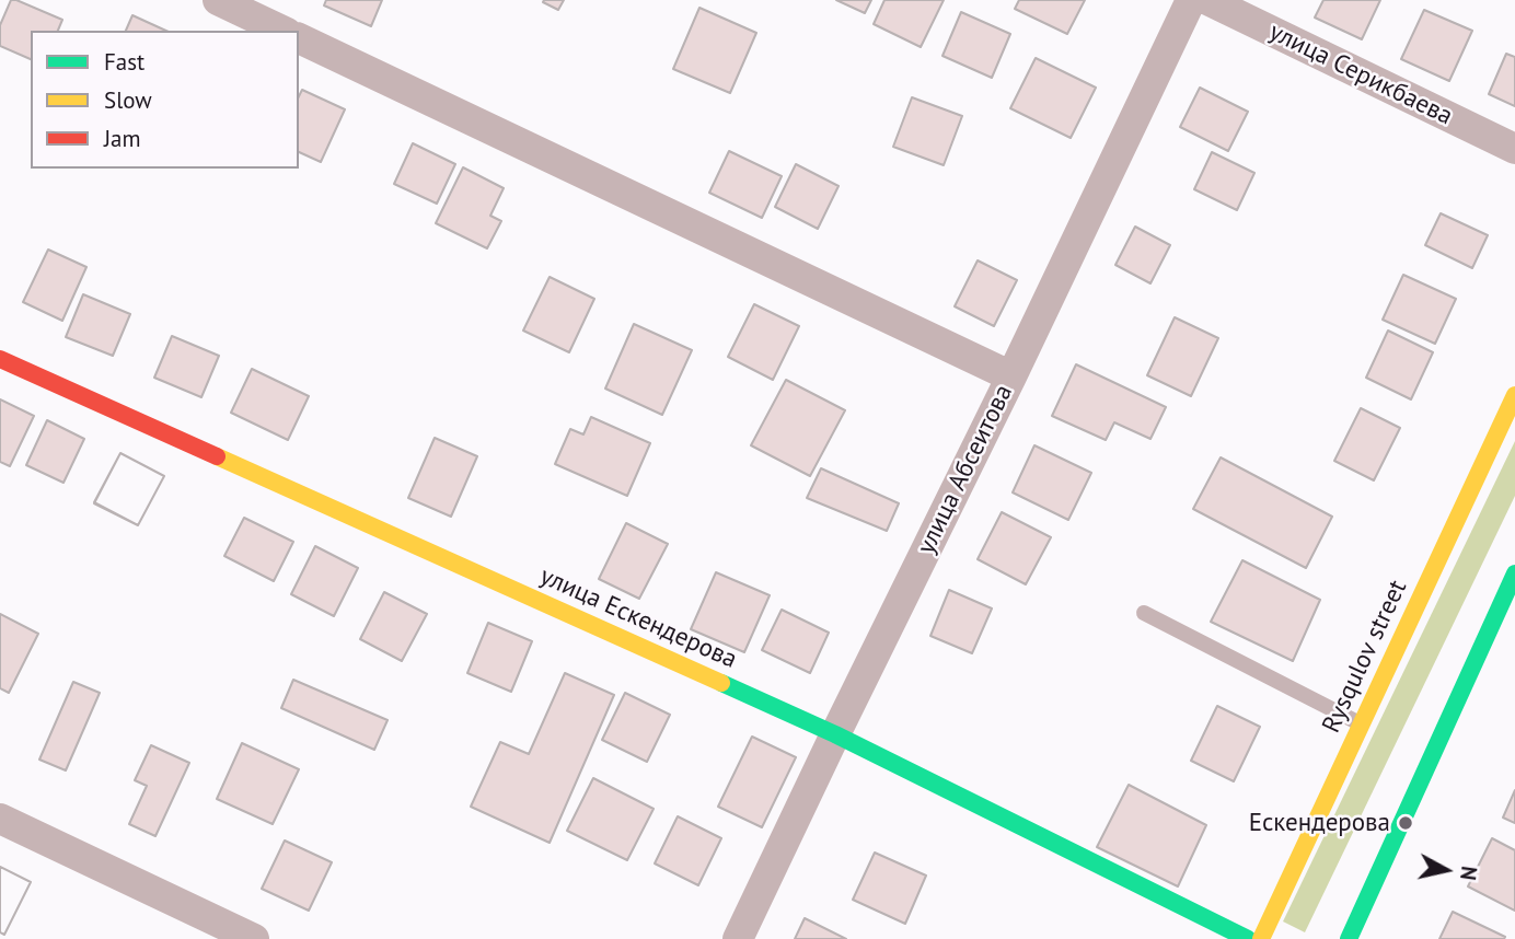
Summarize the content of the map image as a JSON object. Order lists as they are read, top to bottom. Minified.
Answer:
{"streets":{"street":["улица Серикбаева","улица Абсеитова","улица Ескендерова","Rysqulov street"]},"crossings":[["улица Абсеитова","улица Ескендерова"]],"places":["Ескендерова"],"legend":["Fast","Slow","Jam"],"north":"right"}
